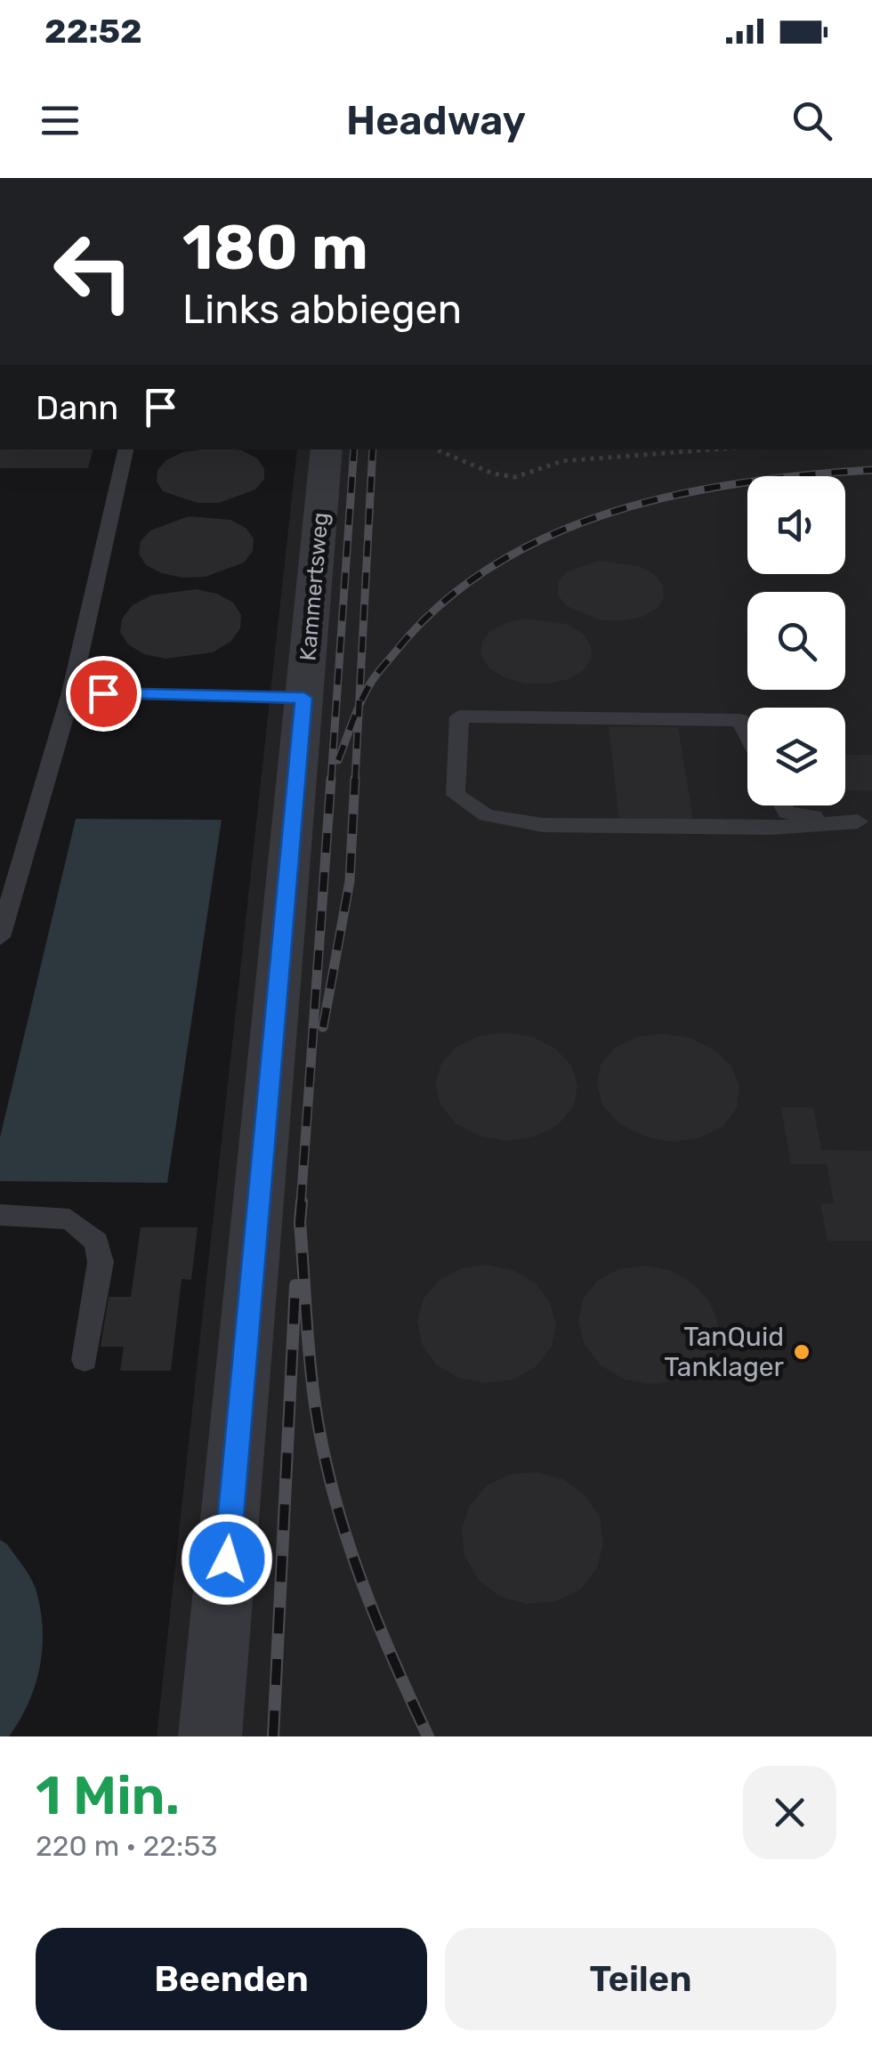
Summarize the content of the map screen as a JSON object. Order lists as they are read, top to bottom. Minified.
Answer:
{"streets":{"street":["Kammertsweg"]},"places":["TanQuid Tanklager"],"page":{"status":"22:52","header":"Headway","turn":["180 m","Links abbiegen"],"then":"Dann","heading":["1 Min.","220 m · 22:53"],"buttons":["Beenden","Teilen"]}}
